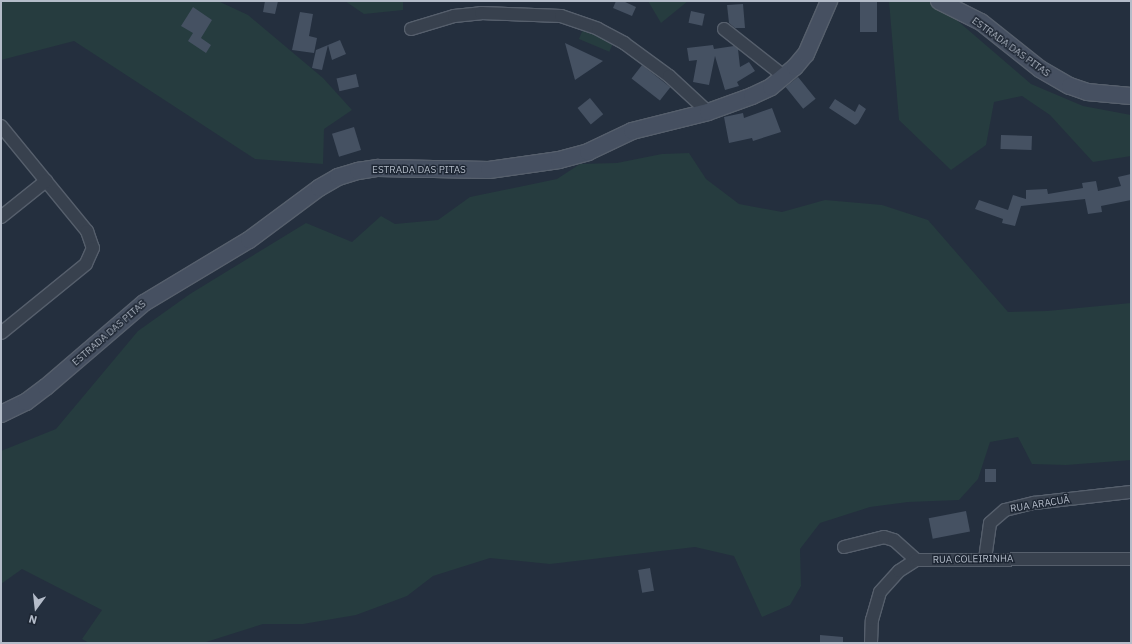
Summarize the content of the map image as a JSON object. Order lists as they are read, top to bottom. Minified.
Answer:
{"streets":{"street":["ESTRADA DAS PITAS","RUA ARACUÃ","RUA COLEIRINHA"]},"crossings":[["RUA ARACUÃ","RUA COLEIRINHA"]],"north":"bottom"}
